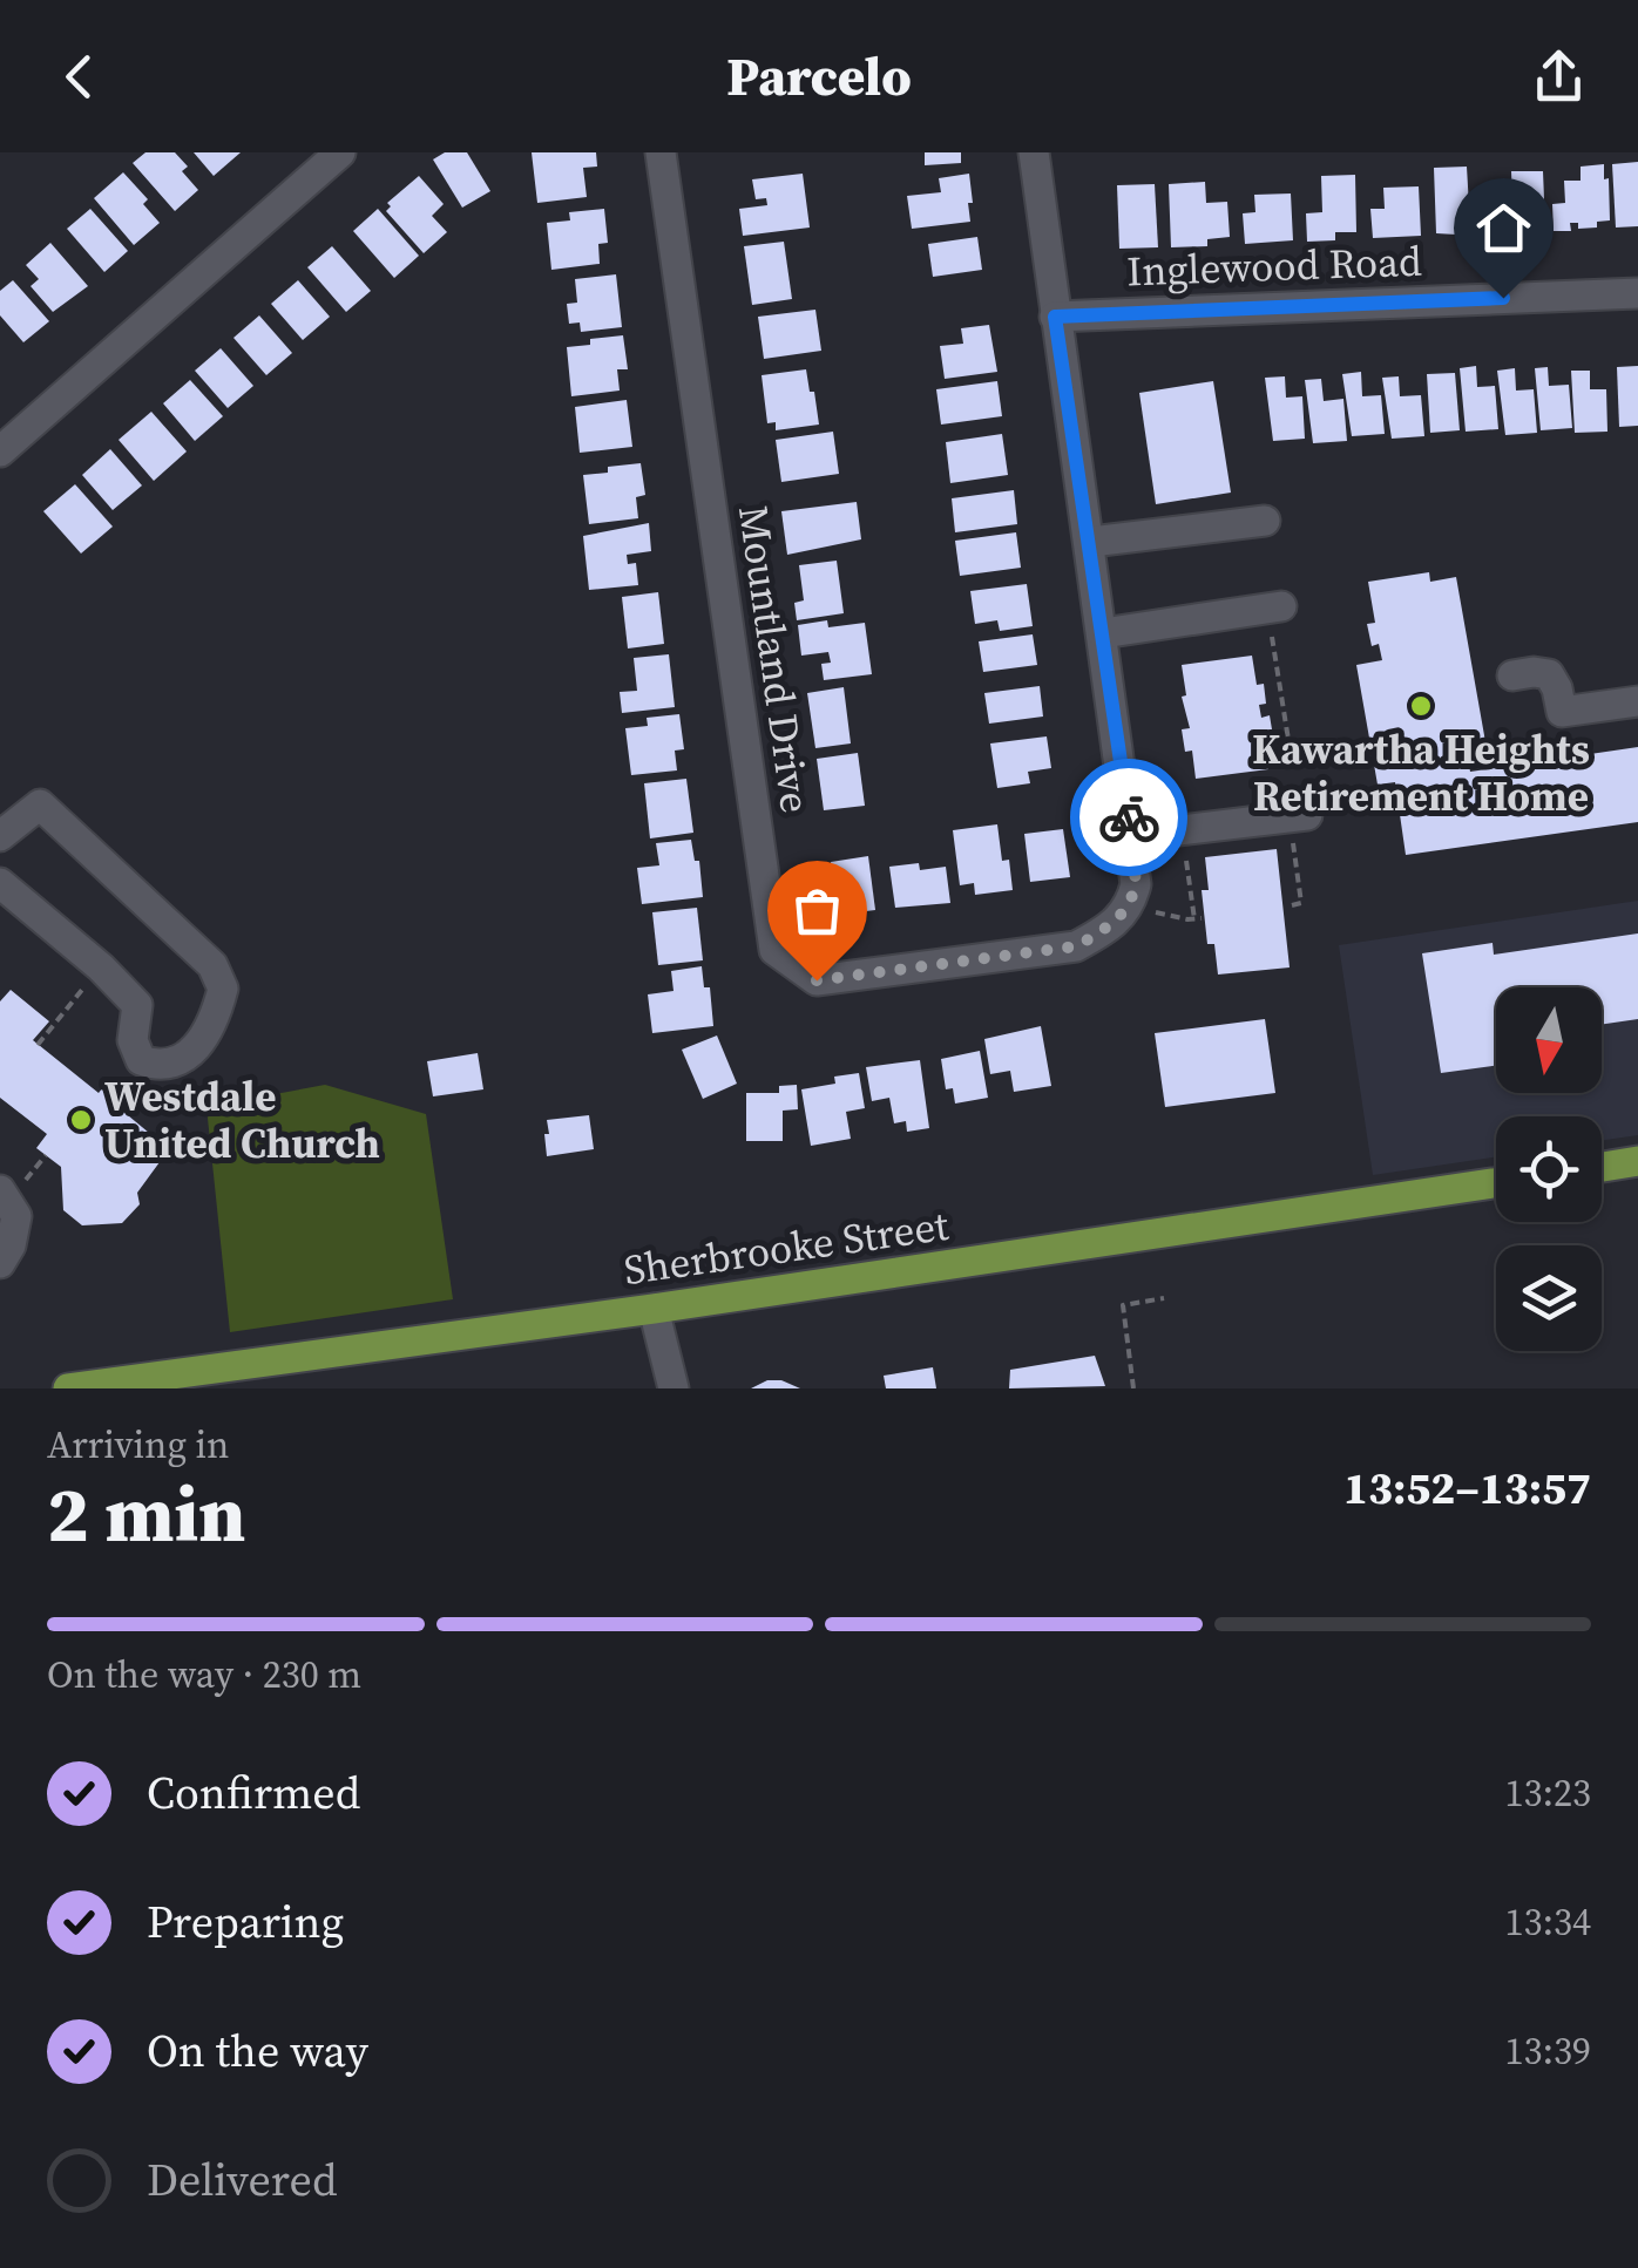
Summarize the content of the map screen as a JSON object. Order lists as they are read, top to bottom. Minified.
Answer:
{"streets":{"main road":["Sherbrooke Street"],"street":["Inglewood Road","Mountland Drive"]},"places":["Kawartha Heights Retirement Home","Westdale United Church"],"north":"bottom","page":{"header":"Parcelo","heading":["2 min","Arriving in","13:52–13:57"],"bar":"On the way · 230 m","list":[["Confirmed","13:23"],["Preparing","13:34"],["On the way","13:39"],"Delivered"]}}
